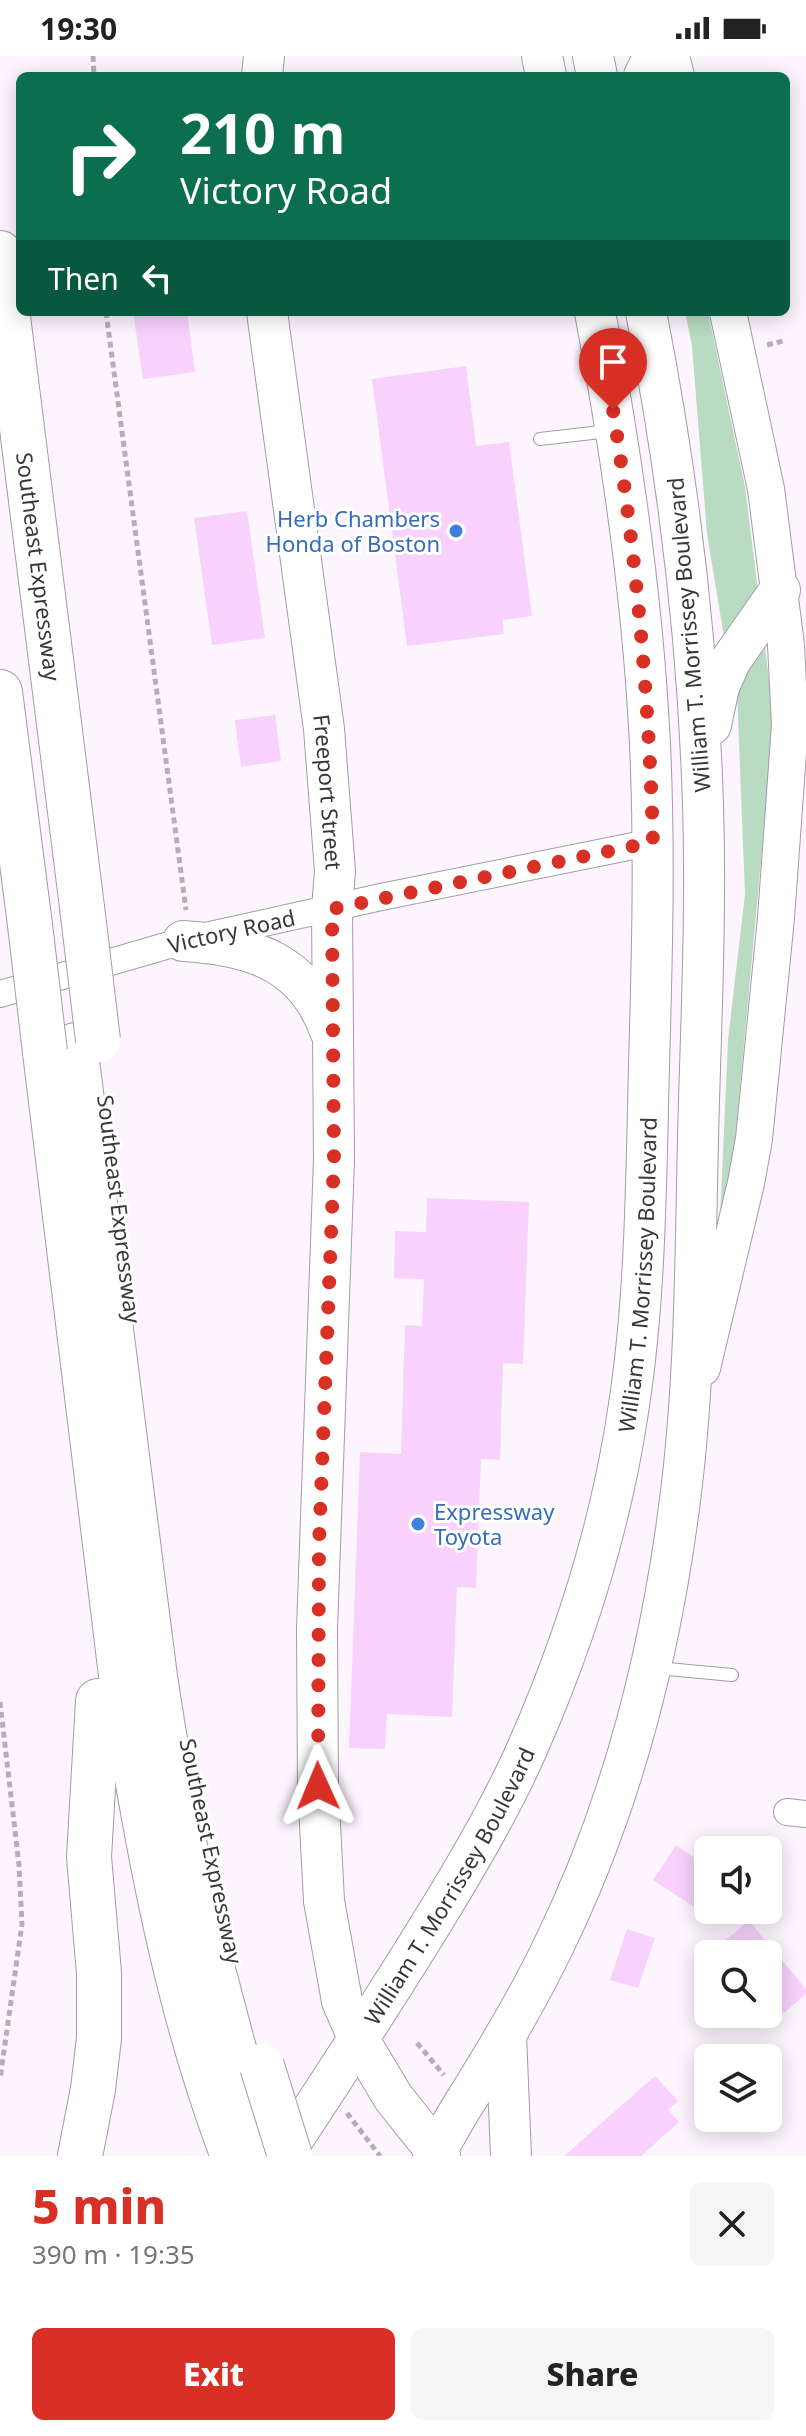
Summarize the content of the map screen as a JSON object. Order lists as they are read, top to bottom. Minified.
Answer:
{"streets":{"highway":["Southeast Expressway"],"main road":["William T. Morrissey Boulevard","Freeport Street"],"street":["Victory Road"]},"crossings":[["William T. Morrissey Boulevard","Freeport Street"],["William T. Morrissey Boulevard","Victory Road"],["Freeport Street","Victory Road"]],"places":["Herb Chambers Honda of Boston","Expressway Toyota"],"page":{"status":"19:30","turn":["210 m","Victory Road"],"then":"Then","heading":["5 min","390 m · 19:35"],"buttons":["Exit","Share"]}}
